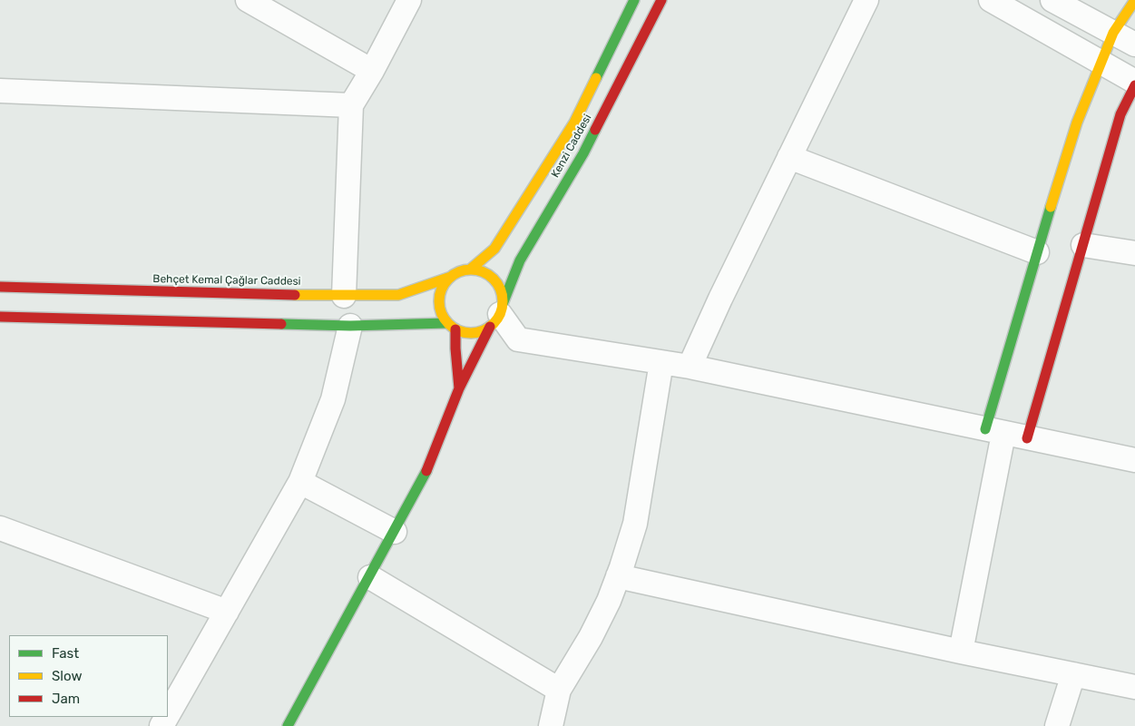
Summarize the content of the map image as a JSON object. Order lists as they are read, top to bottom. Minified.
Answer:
{"streets":{"main road":["Kenzi Caddesi","Behçet Kemal Çağlar Caddesi"]},"crossings":[["Kenzi Caddesi","Behçet Kemal Çağlar Caddesi"]],"legend":["Fast","Slow","Jam"]}
